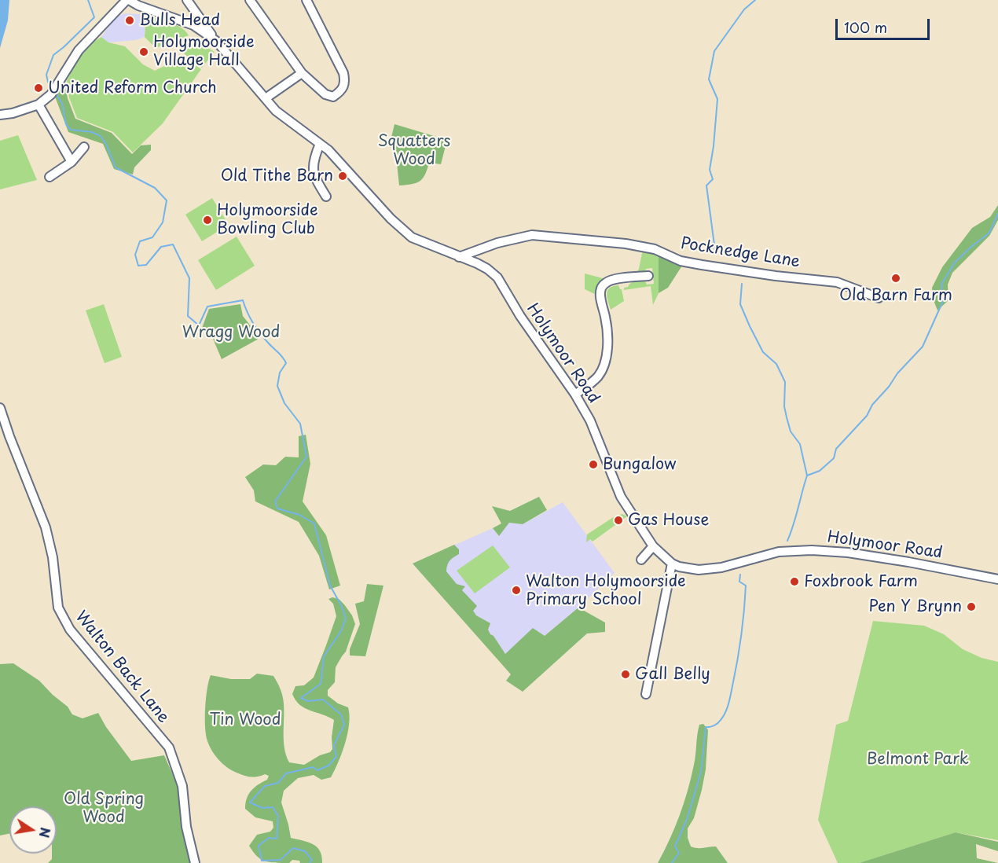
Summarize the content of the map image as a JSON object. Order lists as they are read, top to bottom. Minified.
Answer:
{"streets":{"street":["Pocknedge Lane","Holymoor Road","Walton Back Lane"]},"crossings":[["Pocknedge Lane","Holymoor Road"]],"parks":["Squatters Wood","Wragg Wood","Tin Wood","Belmont Park","Old Spring Wood"],"places":["Bulls Head","Holymoorside Village Hall","United Reform Church","Old Tithe Barn","Holymoorside Bowling Club","Old Barn Farm","Bungalow","Gas House","Foxbrook Farm","Walton Holymoorside Primary School","Pen Y Brynn","Gall Belly"],"scale_bar":"100 m","north":"right"}
